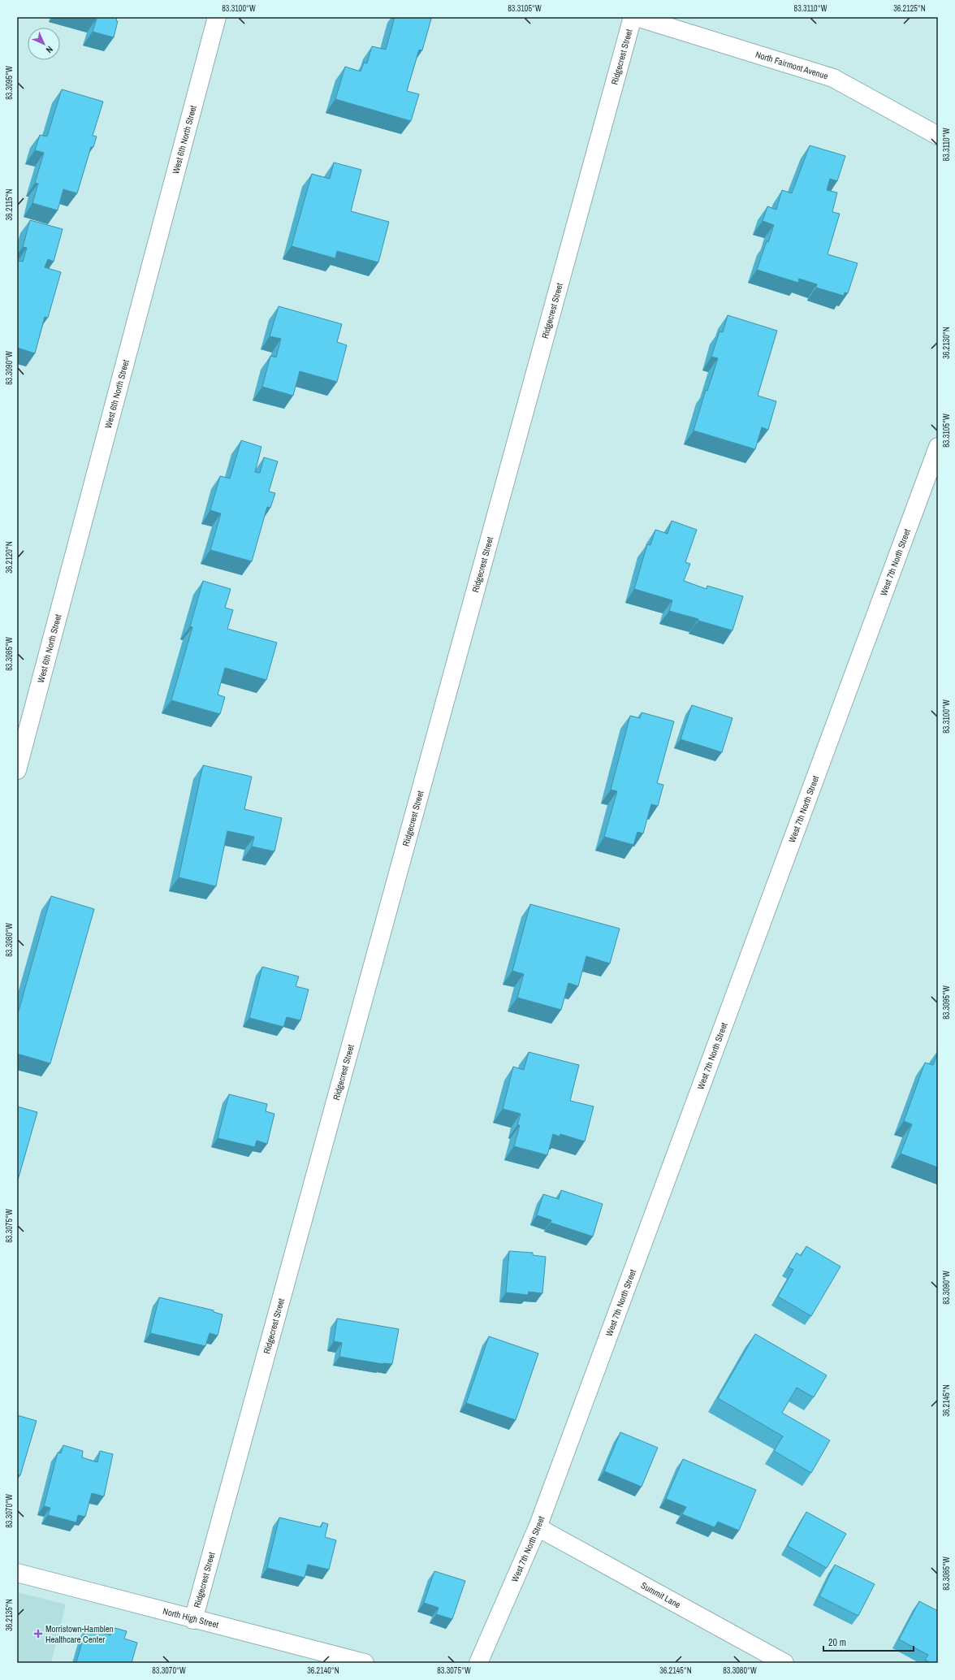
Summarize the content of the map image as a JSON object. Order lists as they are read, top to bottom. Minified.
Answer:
{"streets":{"street":["Ridgecrest Street","North Fairmont Avenue","West 6th North Street","West 7th North Street","Summit Lane","North High Street"]},"crossings":[["Ridgecrest Street","North High Street"],["West 7th North Street","Summit Lane"]],"places":{"health":["Morristown-Hamblen Healthcare Center"]},"scale_bar":"20 m","north":"bottom right","coordinates":["83.3100°W","83.3105°W","83.3110°W","36.2125°N","83.3095°W","36.2115°N","36.2130°N","83.3090°W","36.2120°N","83.3085°W","83.3080°W","83.3075°W","36.2145°N","83.3070°W","36.2135°N","36.2140°N"]}
